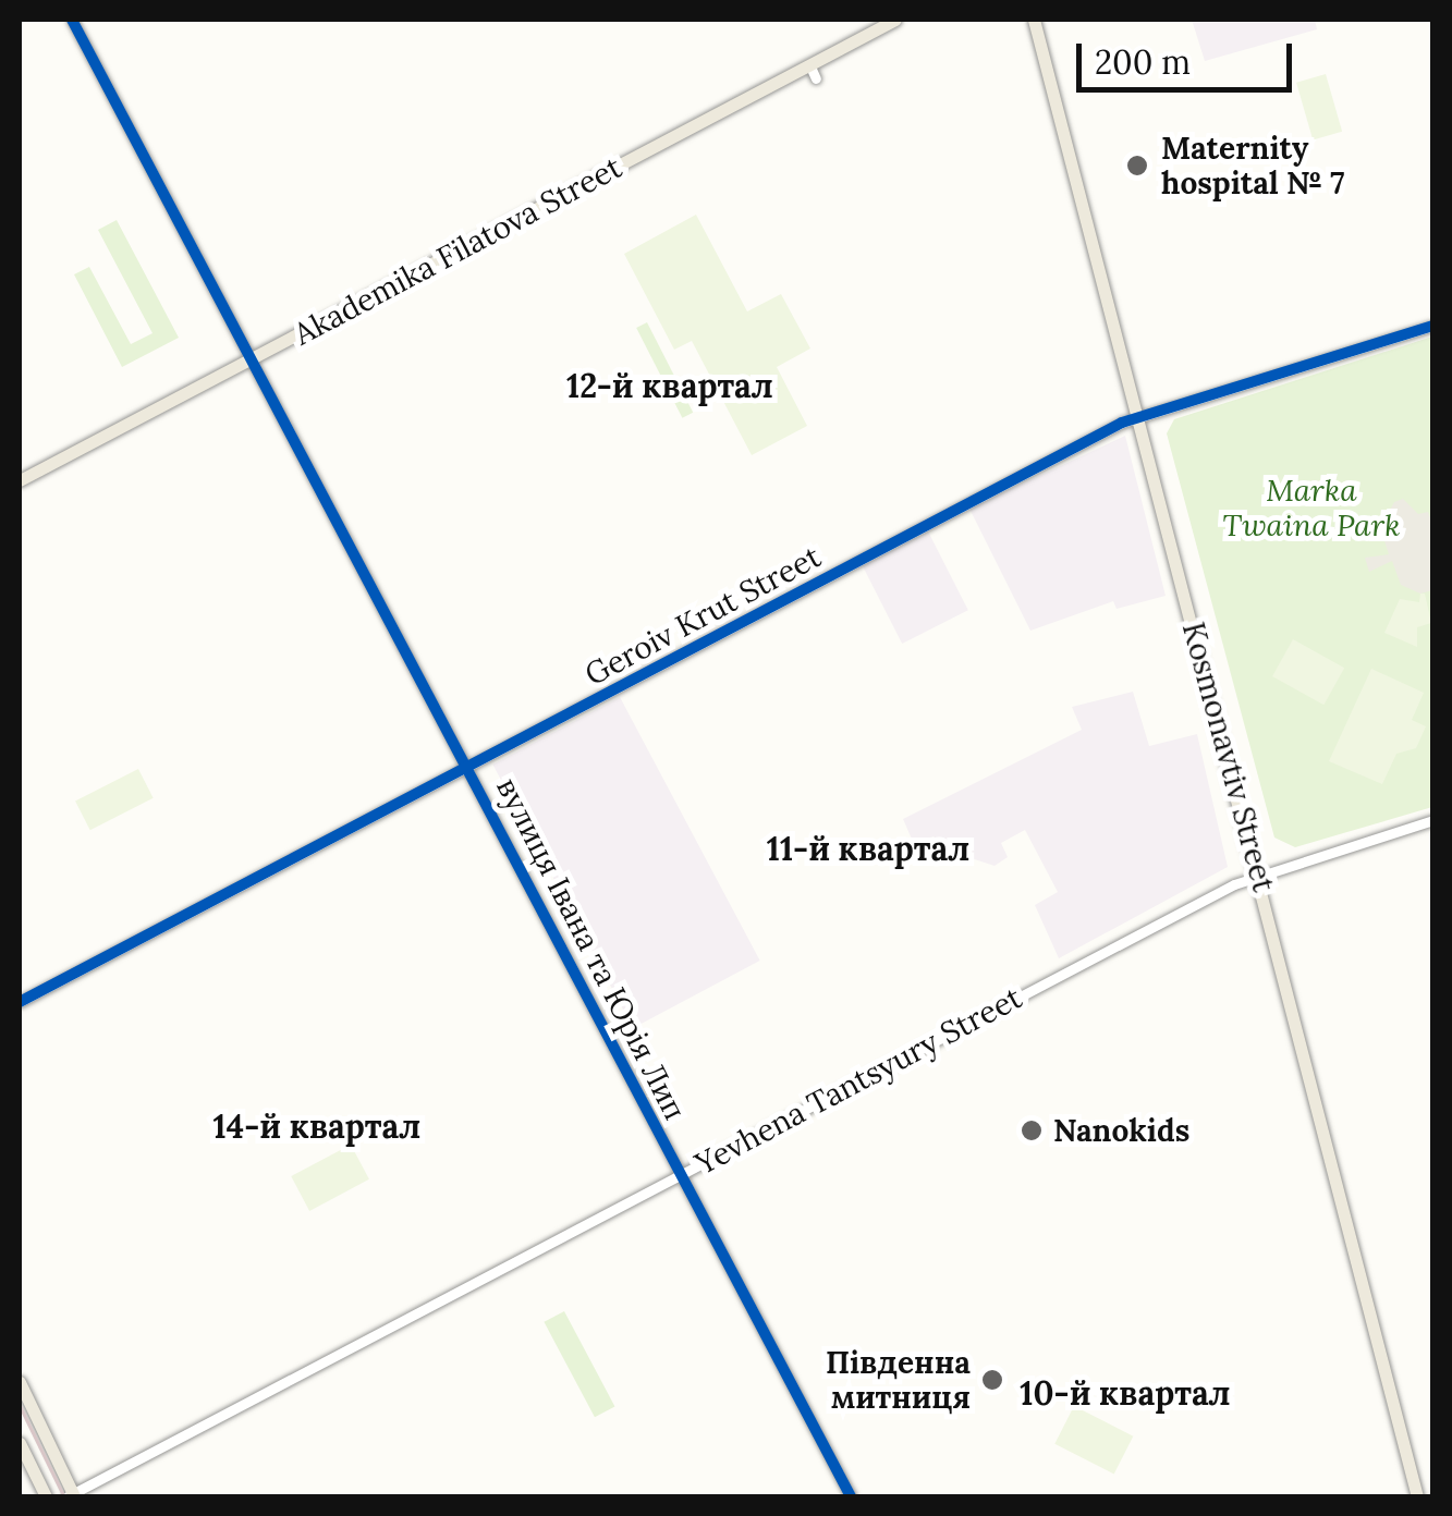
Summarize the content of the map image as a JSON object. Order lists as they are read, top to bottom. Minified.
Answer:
{"streets":{"main road":["Akademika Filatova Street","Kosmonavtiv Street"],"street":["Geroiv Krut Street","вулиця Івана та Юрія Лип","Yevhena Tantsyury Street"]},"crossings":[["Akademika Filatova Street","вулиця Івана та Юрія Лип"],["Geroiv Krut Street","Kosmonavtiv Street"],["Geroiv Krut Street","вулиця Івана та Юрія Лип"],["Kosmonavtiv Street","Yevhena Tantsyury Street"],["вулиця Івана та Юрія Лип","Yevhena Tantsyury Street"]],"districts":["12-й квартал","11-й квартал","14-й квартал","10-й квартал"],"parks":["Marka Twaina Park"],"places":["Maternity hospital № 7","Nanokids","Південна митниця"],"scale_bar":"200 m"}
